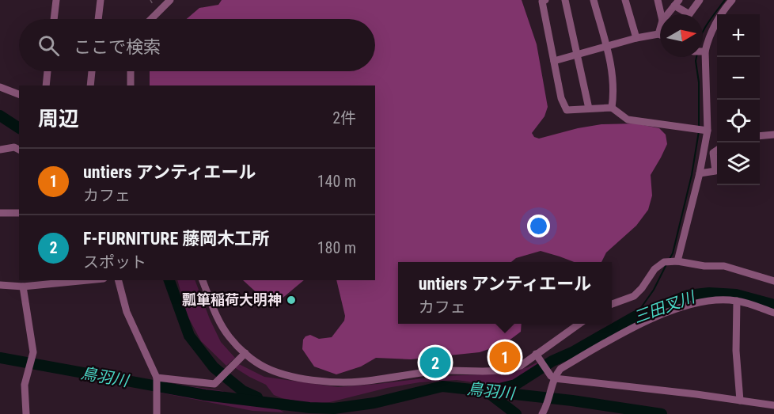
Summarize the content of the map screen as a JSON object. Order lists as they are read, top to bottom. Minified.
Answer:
{"water":["三田叉川","鳥羽川"],"places":["瓢箪稲荷大明神"],"north":"right","page":{"map_buttons":["+","−"],"search":"ここで検索","heading":["周辺","2件"],"list":[{"mark":"1","name":"untiers アンティエール","note":"カフェ","value":"140 m"},{"mark":"2","name":"F-FURNITURE 藤岡木工所","note":"スポット","value":"180 m"}],"popup":["untiers アンティエール","カフェ"],"pins":["1","2"]}}
